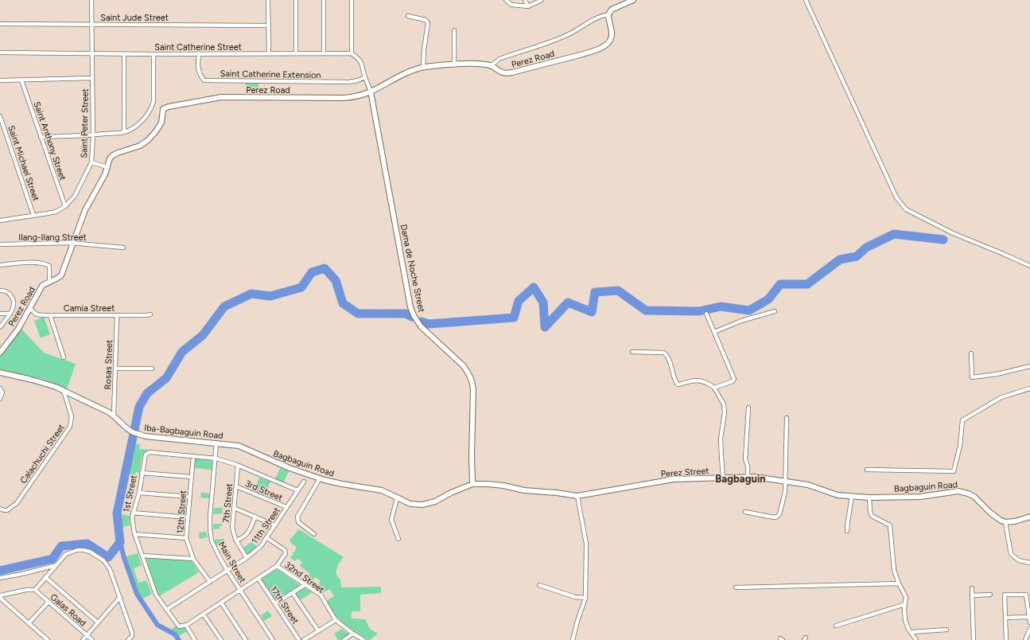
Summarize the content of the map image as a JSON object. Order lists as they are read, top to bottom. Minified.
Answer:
{"streets":{"street":["Saint Jude Street","Saint Catherine Street","Perez Road","Saint Catherine Extension","Saint Peter Street","Saint Anthony Street","Saint Michael Street","Ilang-Ilang Street","Dama de Noche Street","Camia Street","Rosas Street","Iba-Bagbaguin Road","Calachuchi Street","Bagbaguin Road","Perez Street","3rd Street","1st Street","7th Street","12th Street","11th Street","Main Street","32nd Street","17th Street","Galas Road"]},"crossings":[["Saint Jude Street","Saint Peter Street"],["Saint Catherine Street","Saint Catherine Extension"],["Saint Catherine Street","Saint Peter Street"],["Perez Road","Ilang-Ilang Street"],["Perez Road","Dama de Noche Street"],["Perez Road","Camia Street"],["Saint Peter Street","Saint Anthony Street"],["Saint Peter Street","Saint Michael Street"],["Dama de Noche Street","Bagbaguin Road"],["Camia Street","Rosas Street"],["Rosas Street","Iba-Bagbaguin Road"],["Iba-Bagbaguin Road","Calachuchi Street"],["Iba-Bagbaguin Road","Bagbaguin Road"],["Iba-Bagbaguin Road","Main Street"],["Bagbaguin Road","Perez Street"],["3rd Street","7th Street"],["3rd Street","11th Street"],["1st Street","7th Street"],["1st Street","12th Street"],["1st Street","11th Street"],["1st Street","Main Street"],["7th Street","11th Street"],["12th Street","11th Street"],["11th Street","Main Street"]],"districts":["Bagbaguin"]}
